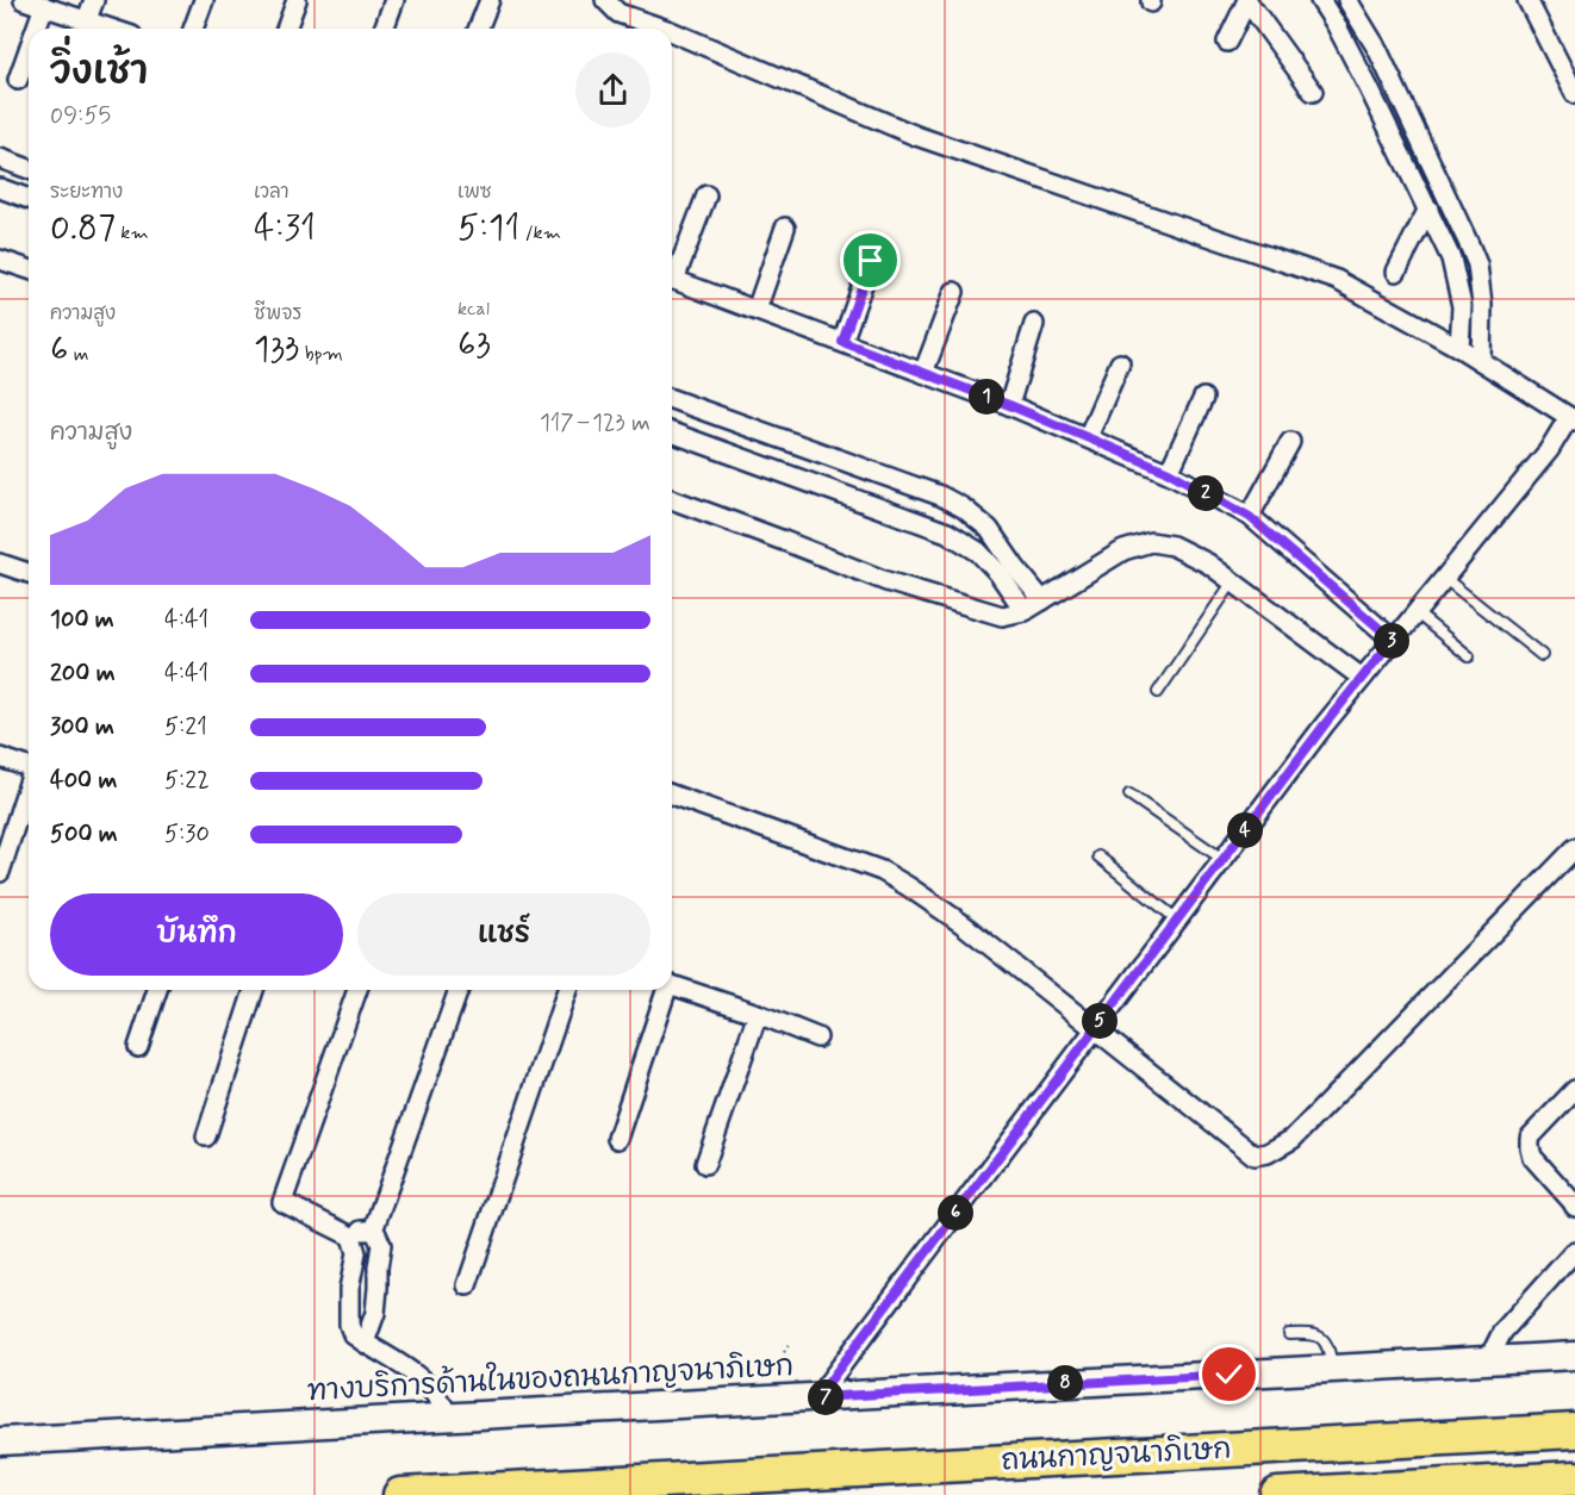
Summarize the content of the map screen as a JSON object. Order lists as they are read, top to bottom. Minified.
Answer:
{"streets":{"highway":["ถนนกาญจนาภิเษก"],"main road":["ทางบริการด้านในของถนนกาญจนาภิเษก"]},"page":{"heading":["วิ่งเช้า","09:55"],"stats":[["ระยะทาง","0.87 km"],["เวลา","4:31"],["เพซ","5:11 /km"],["ความสูง","6 m"],["ชีพจร","133 bpm"],["kcal","63"]],"pins":["1","2","3","4","5","6","8","7"],"chart":["ความสูง","117–123 m"],"list":[{"name":"100 m","note":"4:41"},{"name":"200 m","note":"4:41"},{"name":"300 m","note":"5:21"},{"name":"400 m","note":"5:22"},{"name":"500 m","note":"5:30"}],"buttons":["บันทึก","แชร์"]}}
